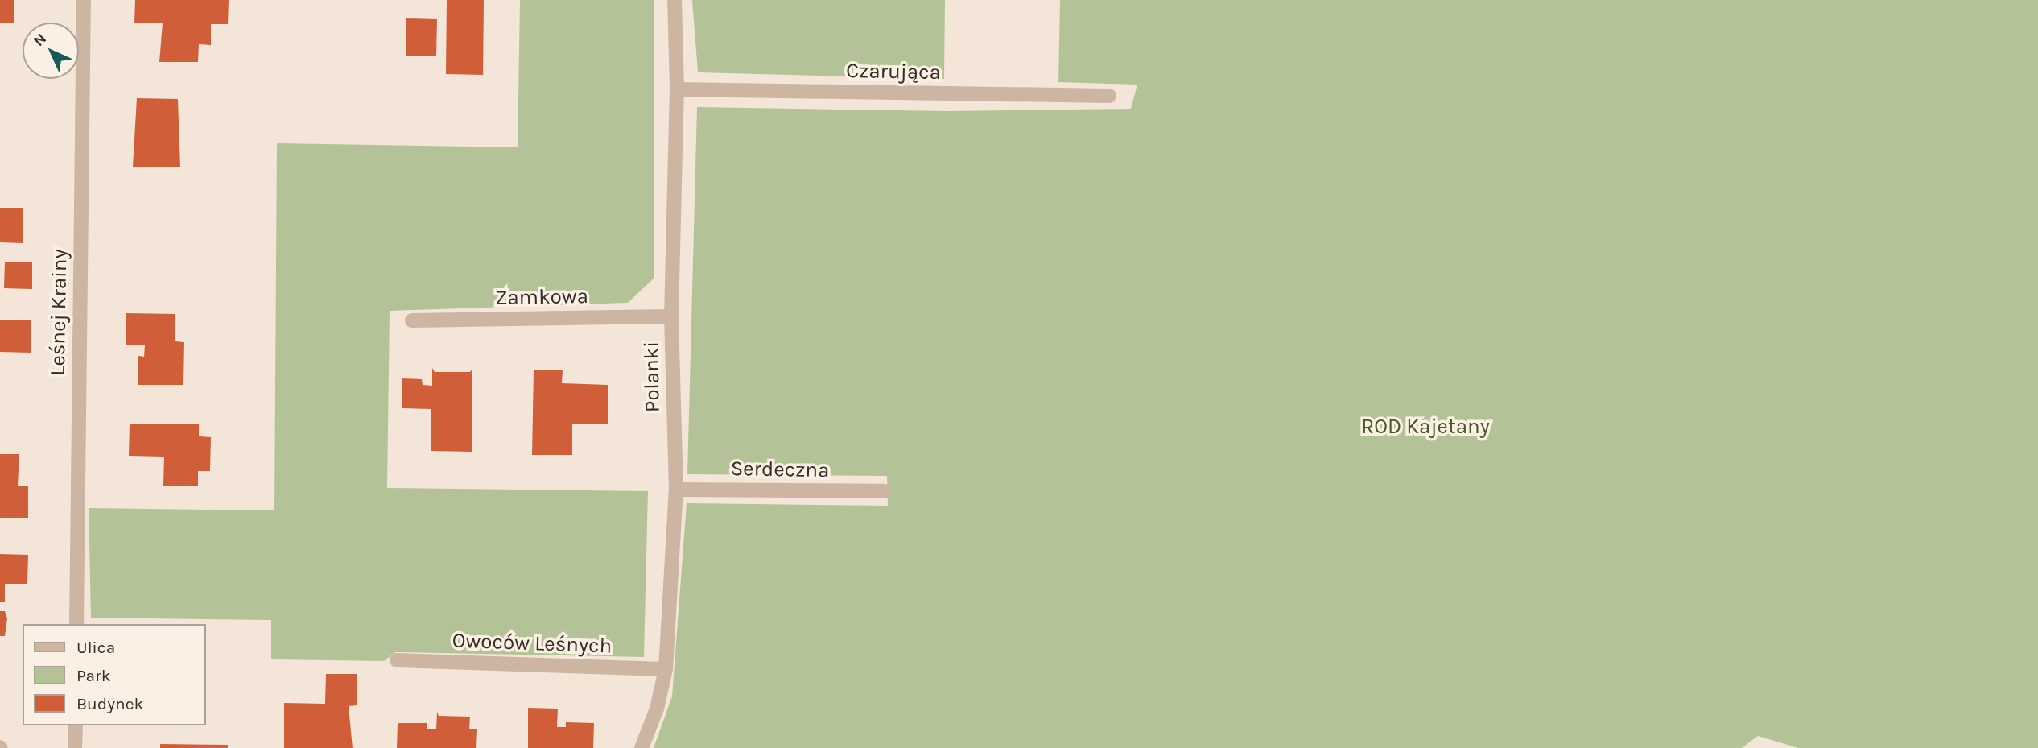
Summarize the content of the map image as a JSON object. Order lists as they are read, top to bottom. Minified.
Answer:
{"streets":{"street":["Czarująca","Zamkowa","Leśnej Krainy","Polanki","Serdeczna","Owoców Leśnych"]},"crossings":[["Czarująca","Polanki"],["Zamkowa","Polanki"],["Polanki","Serdeczna"],["Polanki","Owoców Leśnych"]],"parks":["ROD Kajetany"],"legend":["Ulica","Park","Budynek"],"north":"top left"}
